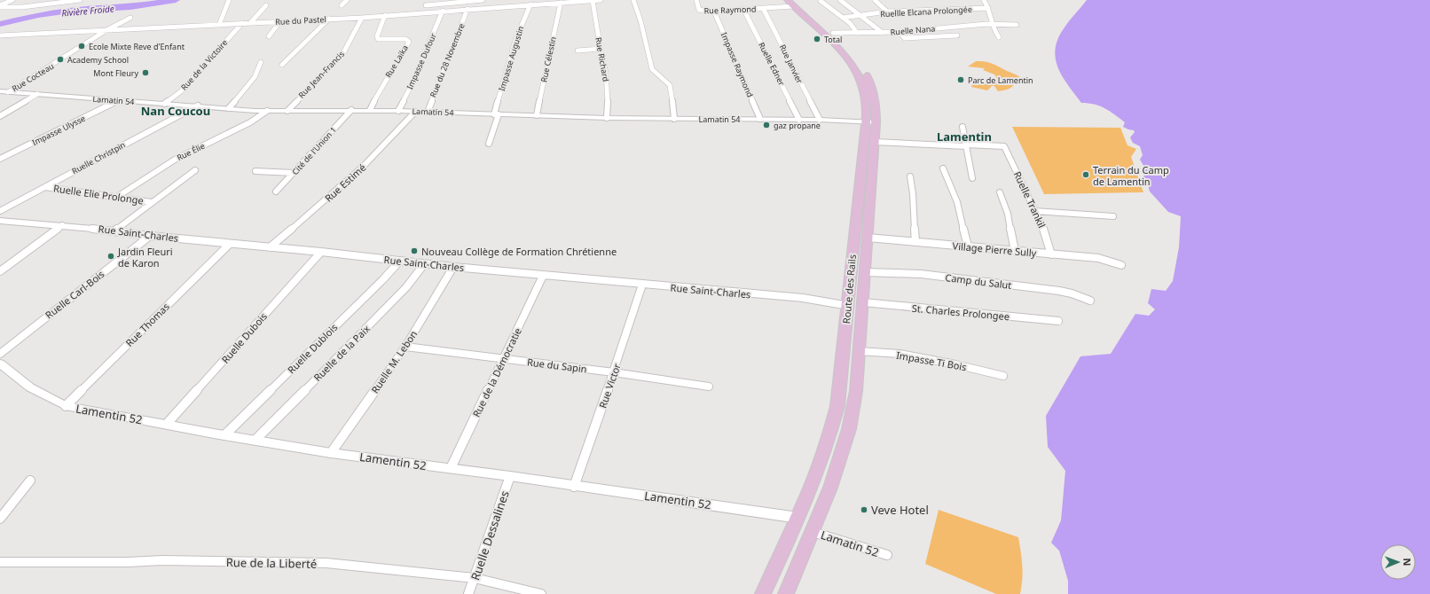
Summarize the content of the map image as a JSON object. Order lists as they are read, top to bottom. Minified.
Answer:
{"streets":{"main road":["Route des Rails"],"street":["Rue Raymond","Ruellle Elcana Prolongée","Rue du Pastel","Ruelle Nana","Impasse Augustin","Rue Célestin","Rue Richard","Rue du 28 Novembre","Rue Laika","Impasse Dufour","Ruelle Edner","Rue Janvier","Rue de la Victoire","Impasse Raymond","Rue Jean-Francis","Rue Cocteau","Lamatin 54","Impasse Ulysse","Cité de l'Union 1","Rue Élie","Ruelle Christpin","Rue Estimé","Ruelle Elie Prolonge","Ruelle Trankil","Rue Saint-Charles","Village Pierre Sully","Camp du Salut","Ruelle Carl-Bois","St. Charles Prolongee","Rue Thomas","Ruelle Dubois","Ruelle Dublois","Ruelle de la Paix","Impasse Ti Bois","Ruelle M. Lebon","Rue du Sapin","Rue de la Démocratie","Rue Victor","Lamentin 52","Ruelle Dessalines","Lamatin 52","Rue de la Liberté"]},"crossings":[["Rue Raymond","Ruelle Edner"],["Rue Raymond","Rue Janvier"],["Rue Raymond","Impasse Raymond"],["Rue Raymond","Route des Rails"],["Rue du Pastel","Impasse Augustin"],["Rue du Pastel","Rue Célestin"],["Rue du Pastel","Rue Richard"],["Rue du Pastel","Rue du 28 Novembre"],["Rue du Pastel","Rue Laika"],["Rue du Pastel","Impasse Dufour"],["Rue du Pastel","Rue de la Victoire"],["Rue du Pastel","Rue Jean-Francis"],["Rue du Pastel","Rue Cocteau"],["Ruelle Nana","Route des Rails"],["Impasse Augustin","Lamatin 54"],["Rue Célestin","Lamatin 54"],["Rue Richard","Lamatin 54"],["Rue du 28 Novembre","Lamatin 54"],["Rue Laika","Lamatin 54"],["Impasse Dufour","Lamatin 54"],["Ruelle Edner","Lamatin 54"],["Rue Janvier","Lamatin 54"],["Rue de la Victoire","Lamatin 54"],["Impasse Raymond","Lamatin 54"],["Rue Jean-Francis","Lamatin 54"],["Rue Cocteau","Lamatin 54"],["Lamatin 54","Impasse Ulysse"],["Lamatin 54","Cité de l'Union 1"],["Lamatin 54","Rue Élie"],["Lamatin 54","Ruelle Christpin"],["Lamatin 54","Rue Estimé"],["Lamatin 54","Route des Rails"],["Rue Élie","Ruelle Elie Prolonge"],["Ruelle Christpin","Ruelle Elie Prolonge"],["Rue Estimé","Rue Saint-Charles"],["Ruelle Trankil","Village Pierre Sully"],["Rue Saint-Charles","Route des Rails"],["Rue Saint-Charles","Ruelle Carl-Bois"],["Rue Saint-Charles","Rue Thomas"],["Rue Saint-Charles","Ruelle Dubois"],["Rue Saint-Charles","Ruelle Dublois"],["Rue Saint-Charles","Ruelle de la Paix"],["Rue Saint-Charles","Ruelle M. Lebon"],["Rue Saint-Charles","Rue de la Démocratie"],["Rue Saint-Charles","Rue Victor"],["Village Pierre Sully","Route des Rails"],["Camp du Salut","Route des Rails"],["Route des Rails","St. Charles Prolongee"],["Route des Rails","Impasse Ti Bois"],["Route des Rails","Lamentin 52"],["Route des Rails","Lamatin 52"],["Rue Thomas","Lamentin 52"],["Ruelle Dubois","Lamentin 52"],["Ruelle Dublois","Lamentin 52"],["Ruelle de la Paix","Lamentin 52"],["Ruelle M. Lebon","Rue du Sapin"],["Ruelle M. Lebon","Lamentin 52"],["Rue du Sapin","Rue de la Démocratie"],["Rue du Sapin","Rue Victor"],["Rue de la Démocratie","Lamentin 52"],["Rue Victor","Lamentin 52"],["Lamentin 52","Ruelle Dessalines"],["Ruelle Dessalines","Rue de la Liberté"]],"districts":["Nan Coucou","Lamentin"],"water":["Rivière Froide"],"places":["Total","Ecole Mixte Reve d'Enfant","Academy School","Mont Fleury","Parc de Lamentin","gaz propane","Terrain du Camp de Lamentin","Nouveau Collège de Formation Chrétienne","Jardin Fleuri de Karon","Veve Hotel"],"north":"right"}
